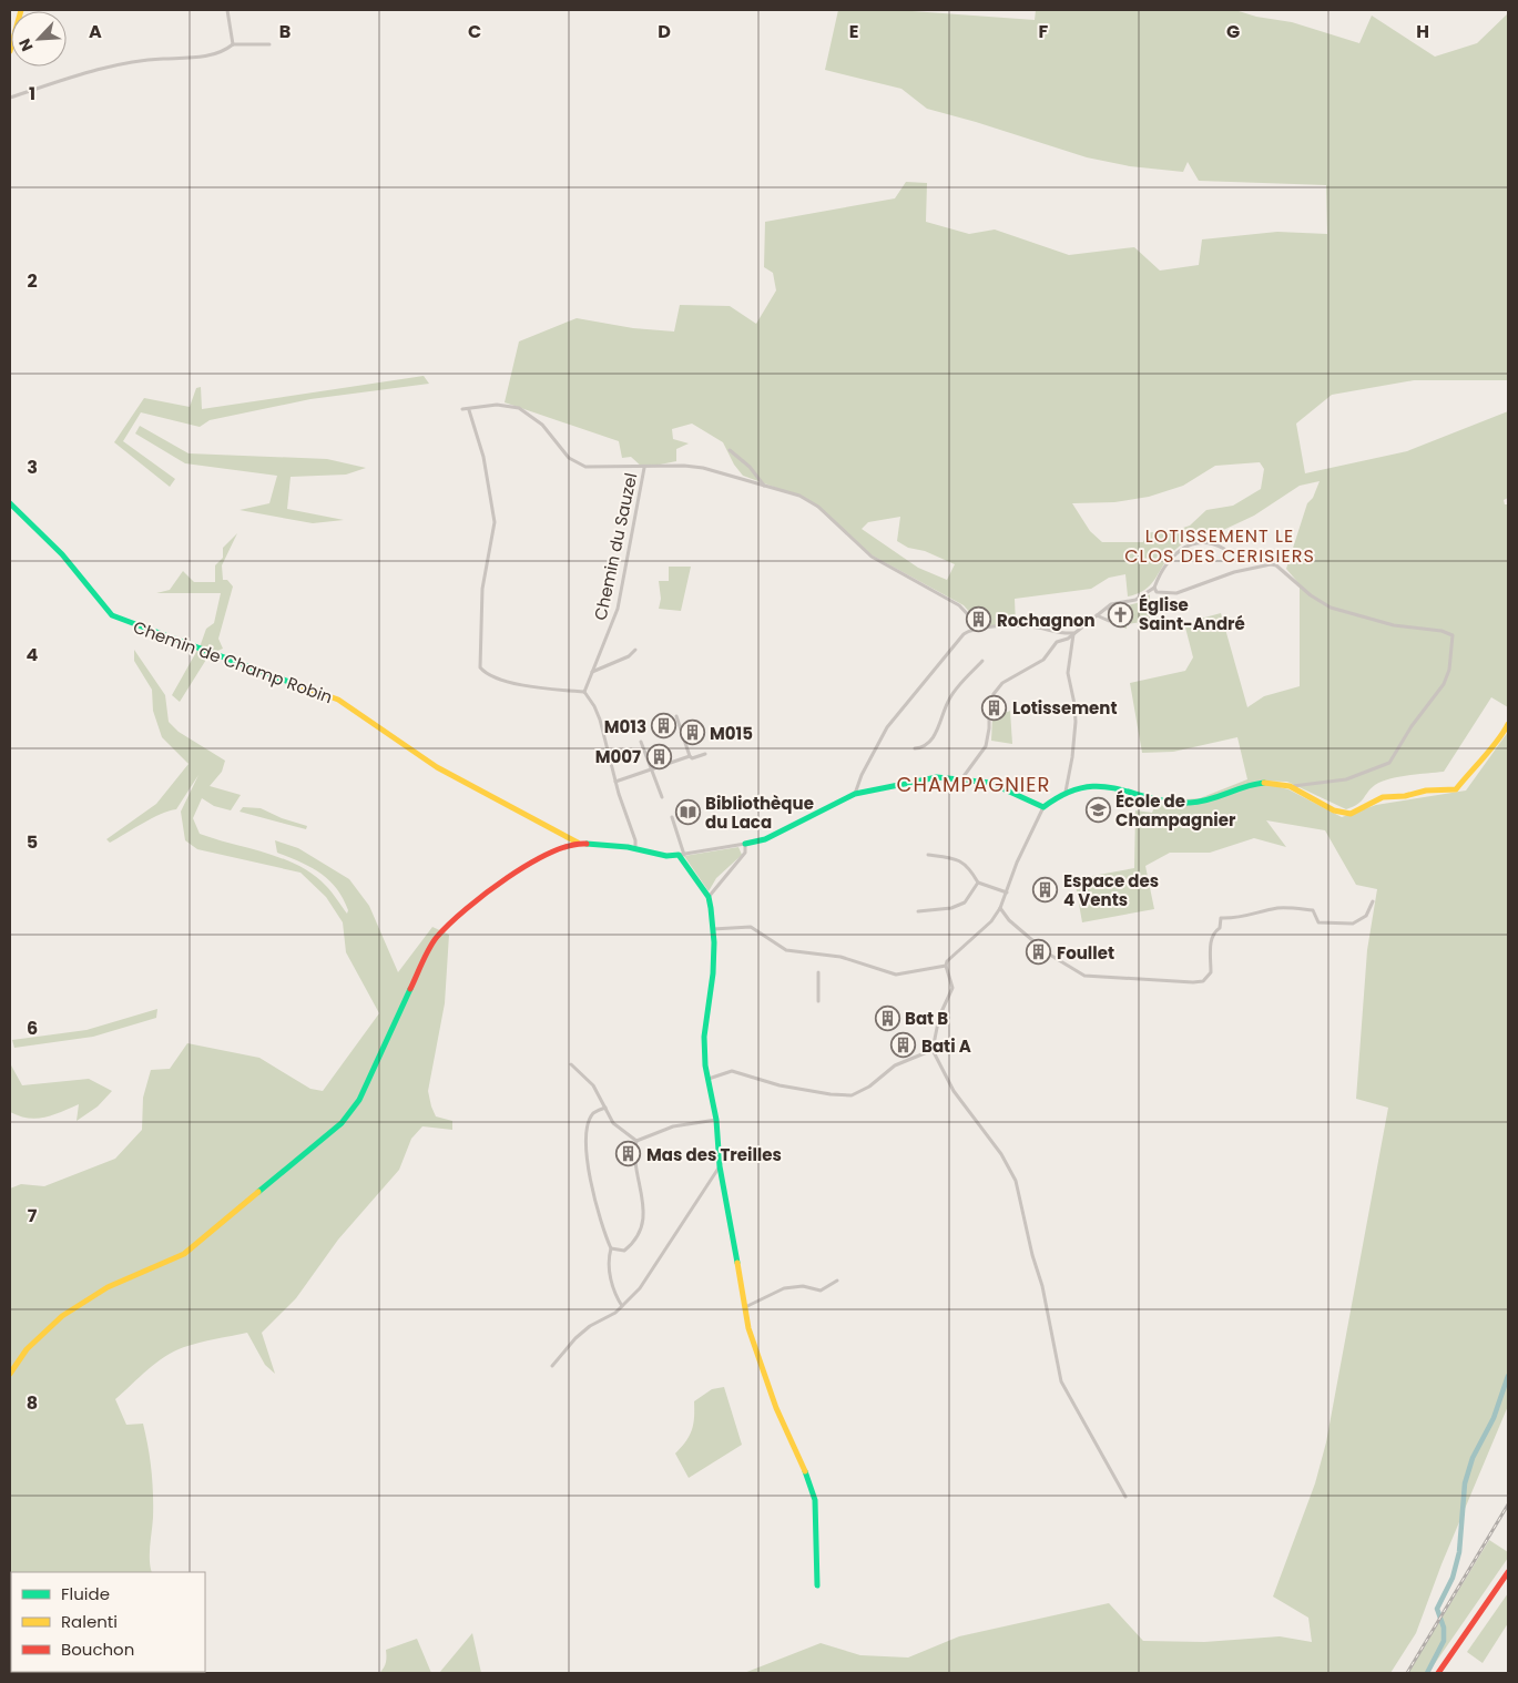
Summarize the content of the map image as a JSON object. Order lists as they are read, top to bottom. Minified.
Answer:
{"streets":{"street":["Chemin du Sauzel","Chemin de Champ Robin"]},"districts":["LOTISSEMENT LE CLOS DES CERISIERS","CHAMPAGNIER"],"places":{"church":["Église Saint-André"],"building":["Rochagnon","Lotissement","M013","M015","M007","Espace des 4 Vents","Foullet","Bat B","Bati A","Mas des Treilles"],"school or university":["École de Champagnier"],"library":["Bibliothèque du Laca"]},"legend":["Fluide","Ralenti","Bouchon"],"north":"bottom left","grid":{"columns":["A","B","C","D","E","F","G","H"],"rows":["1","2","3","4","5","6","7","8"]}}
